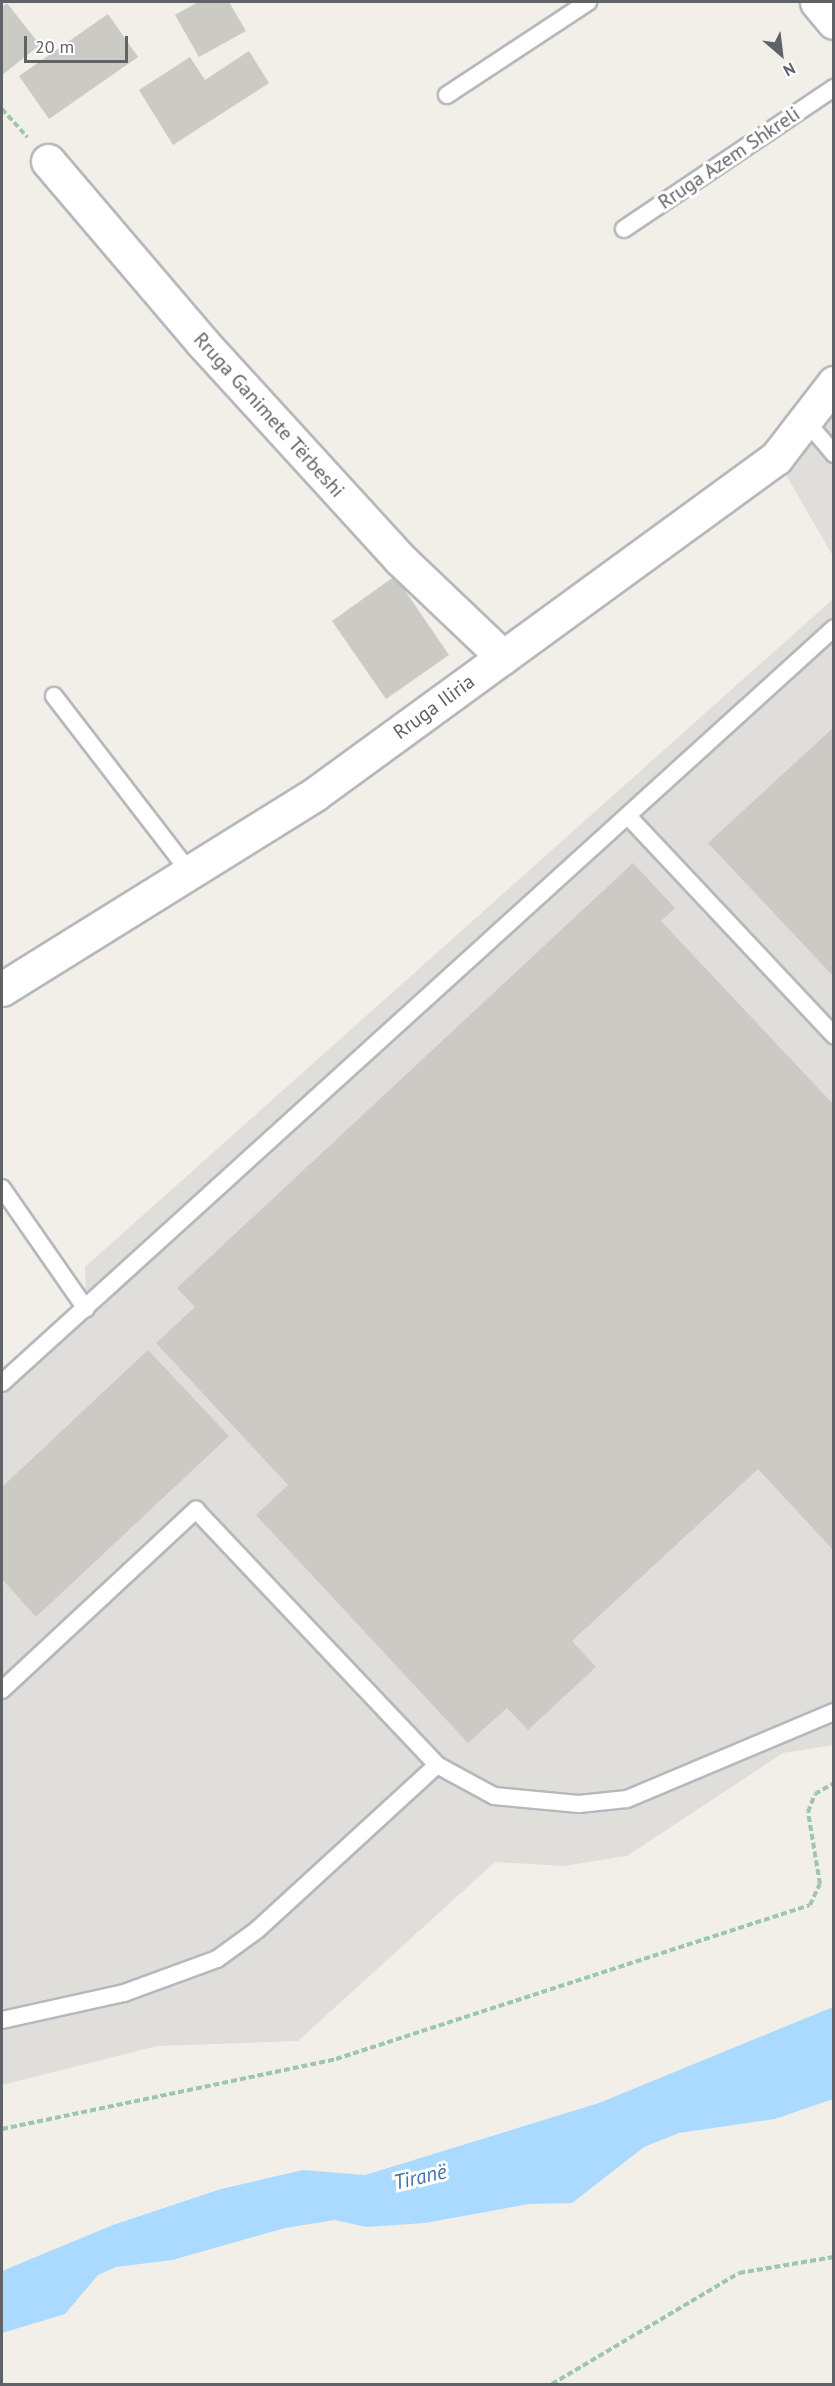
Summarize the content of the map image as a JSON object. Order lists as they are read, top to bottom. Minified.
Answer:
{"streets":{"street":["Rruga Ganimete Tërbeshi","Rruga Iliria"],"lane":["Rruga Azem Shkreli"]},"crossings":[["Rruga Ganimete Tërbeshi","Rruga Iliria"]],"water":["Tiranë"],"scale_bar":"20 m","north":"bottom right"}
